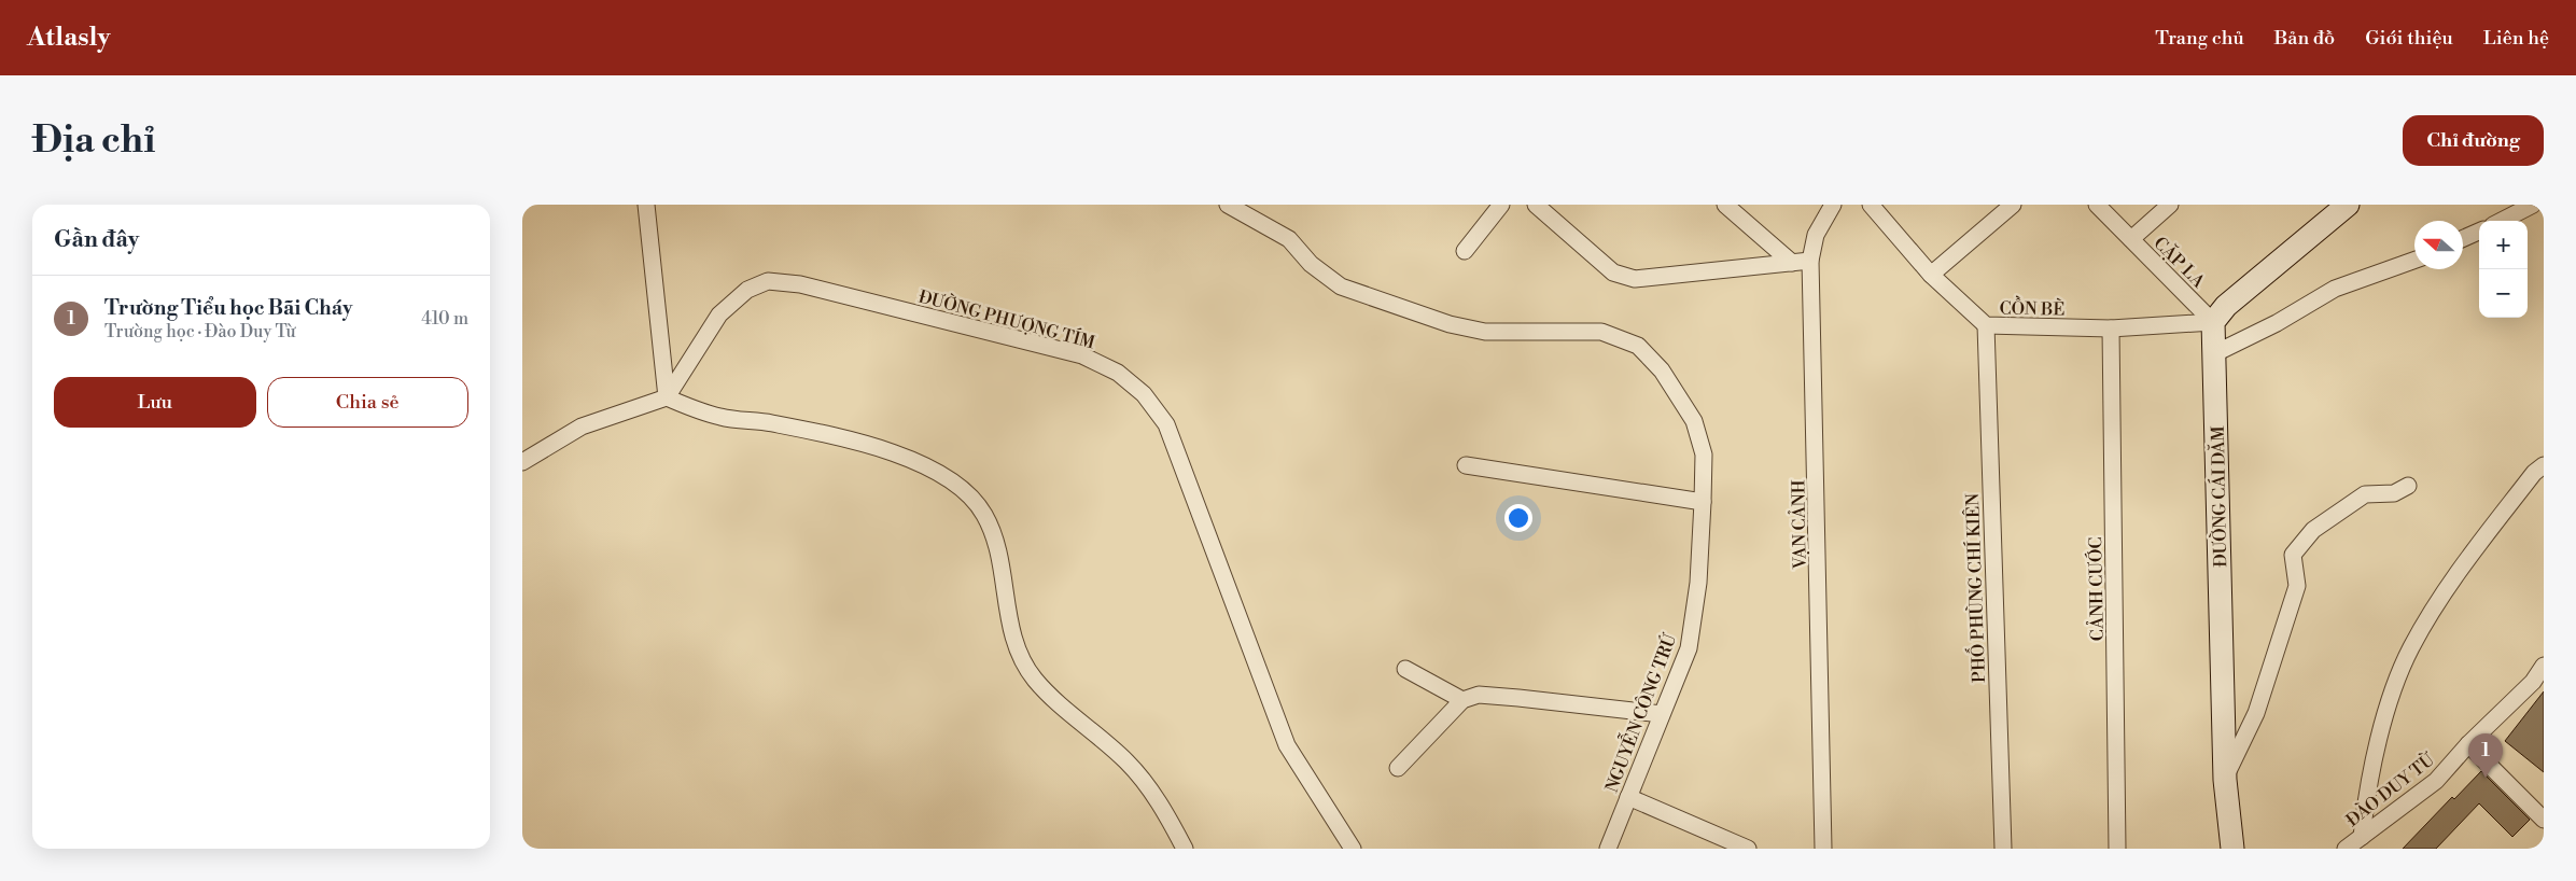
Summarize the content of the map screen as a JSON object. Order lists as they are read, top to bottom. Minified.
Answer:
{"streets":{"street":["CẶP LA","CỒN BÈ","ĐƯỜNG PHƯỢNG TÍM","ĐƯỜNG CÁI DĂM","VẠN CẢNH","PHỐ PHÙNG CHÍ KIÊN","CẢNH CƯỚC","NGUYỄN CÔNG TRỨ","ĐÀO DUY TỪ"]},"crossings":[["CẶP LA","CỒN BÈ"],["CẶP LA","ĐƯỜNG CÁI DĂM"],["CỒN BÈ","ĐƯỜNG CÁI DĂM"],["CỒN BÈ","PHỐ PHÙNG CHÍ KIÊN"],["CỒN BÈ","CẢNH CƯỚC"]],"north":"left","page":{"header":"Atlasly","nav":["Trang chủ","Bản đồ","Giới thiệu","Liên hệ"],"buttons":["Chỉ đường",["Lưu","Chia sẻ"]],"title":"Địa chỉ","heading":"Gần đây","map_buttons":["+","−"],"list":[{"mark":"1","name":"Trường Tiểu học Bãi Cháy","note":"Trường học · Đào Duy Từ","value":"410 m"}],"pins":"1"}}
